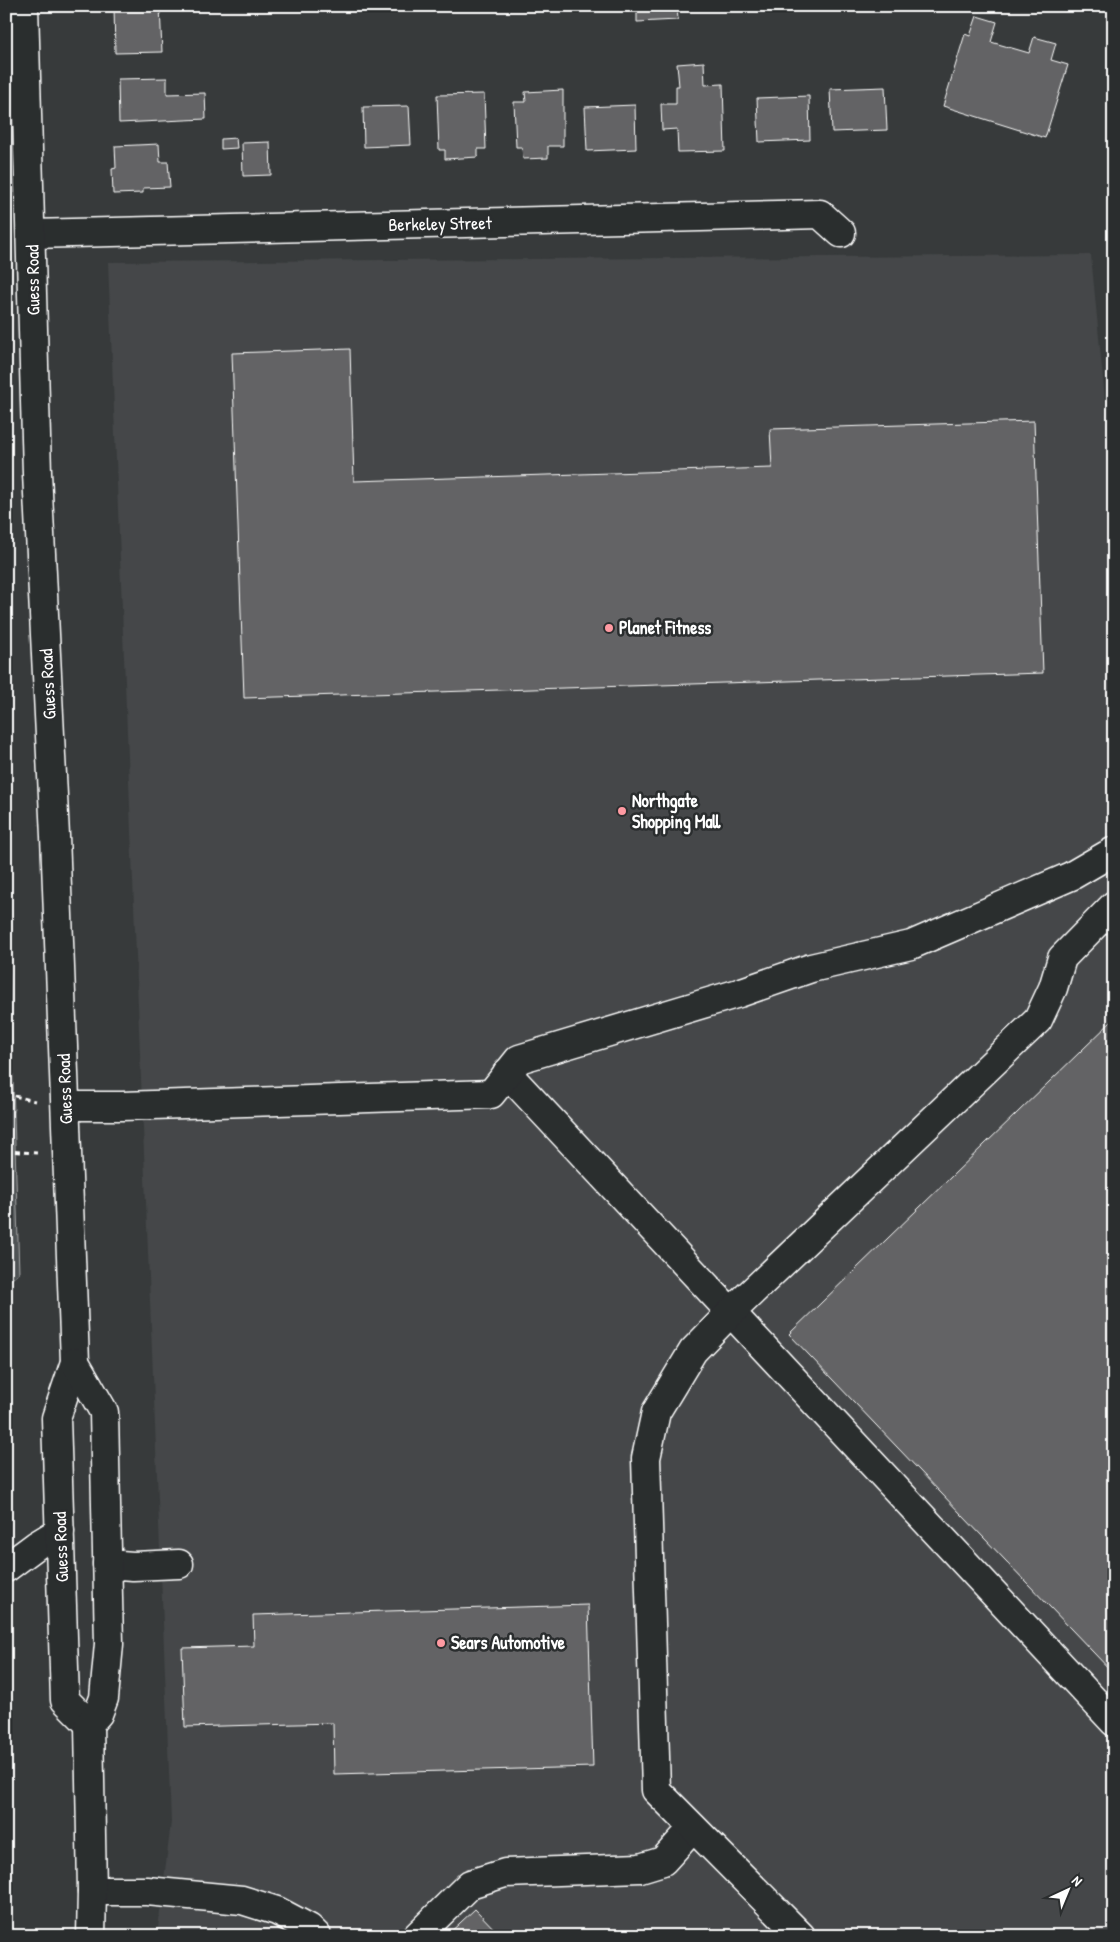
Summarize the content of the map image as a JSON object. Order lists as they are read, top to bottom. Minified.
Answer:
{"streets":{"main road":["Berkeley Street","Guess Road"]},"crossings":[["Berkeley Street","Guess Road"]],"places":["Planet Fitness","Northgate Shopping Mall","Sears Automotive"],"north":"top right"}
